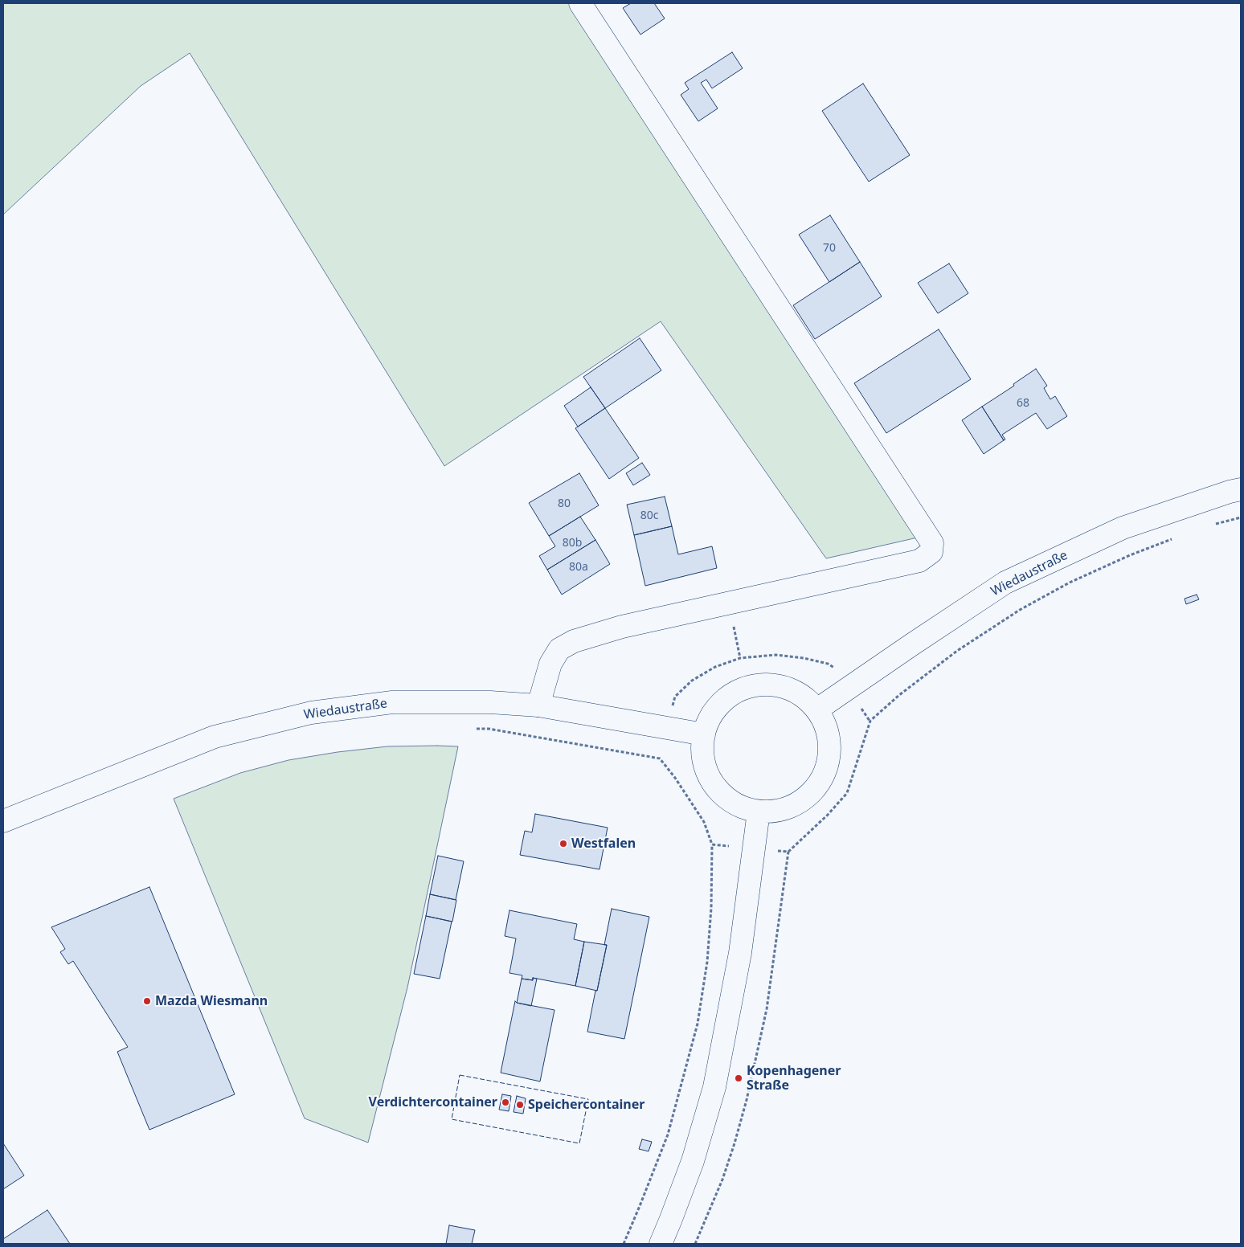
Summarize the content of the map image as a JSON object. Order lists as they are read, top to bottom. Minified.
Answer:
{"streets":{"main road":["Wiedaustraße"]},"places":["Westfalen","Mazda Wiesmann","Kopenhagener Straße","Verdichtercontainer","Speichercontainer"],"house_numbers":["70","68","80","80c","80b","80a"]}
